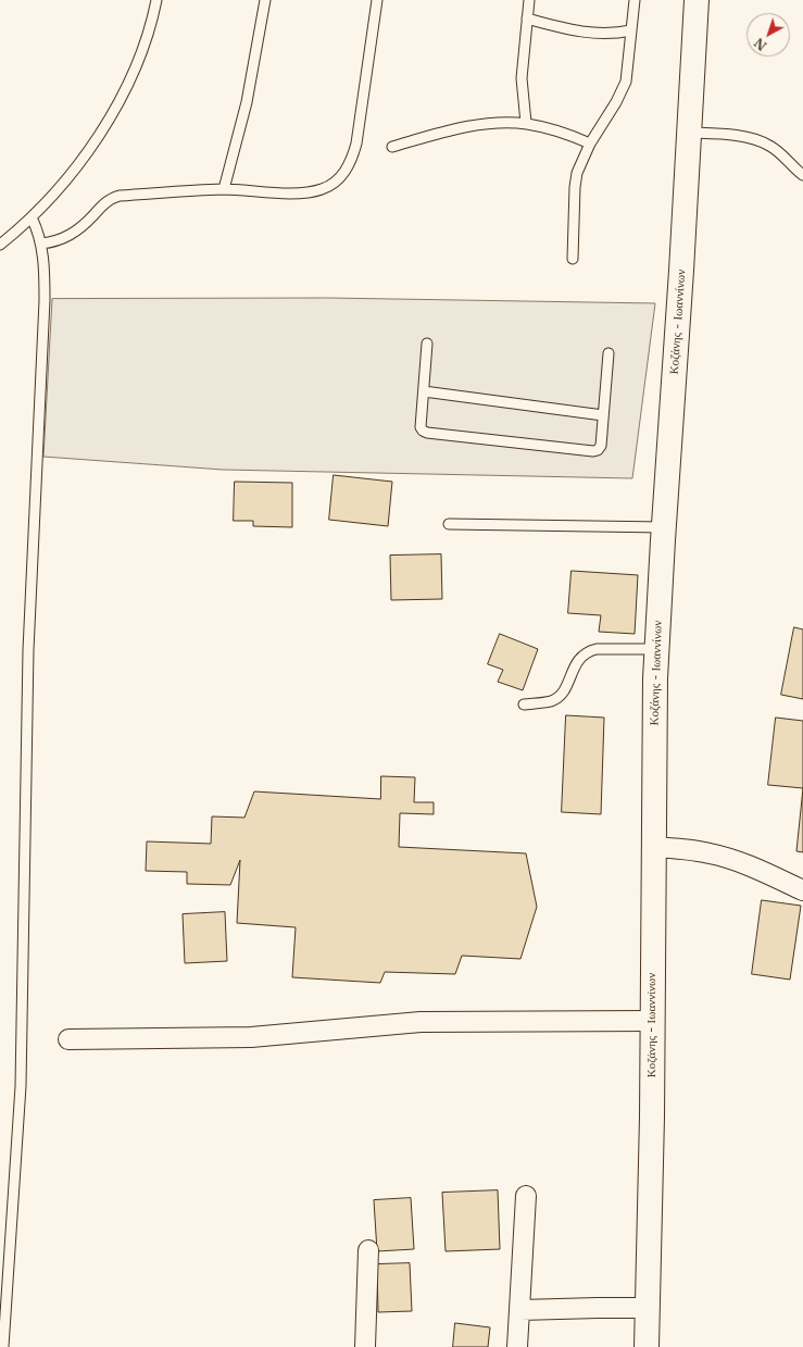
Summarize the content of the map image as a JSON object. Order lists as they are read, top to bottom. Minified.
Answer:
{"streets":{"highway":["Κοζάνης - Ιωαννίνων"]},"north":"bottom left"}
